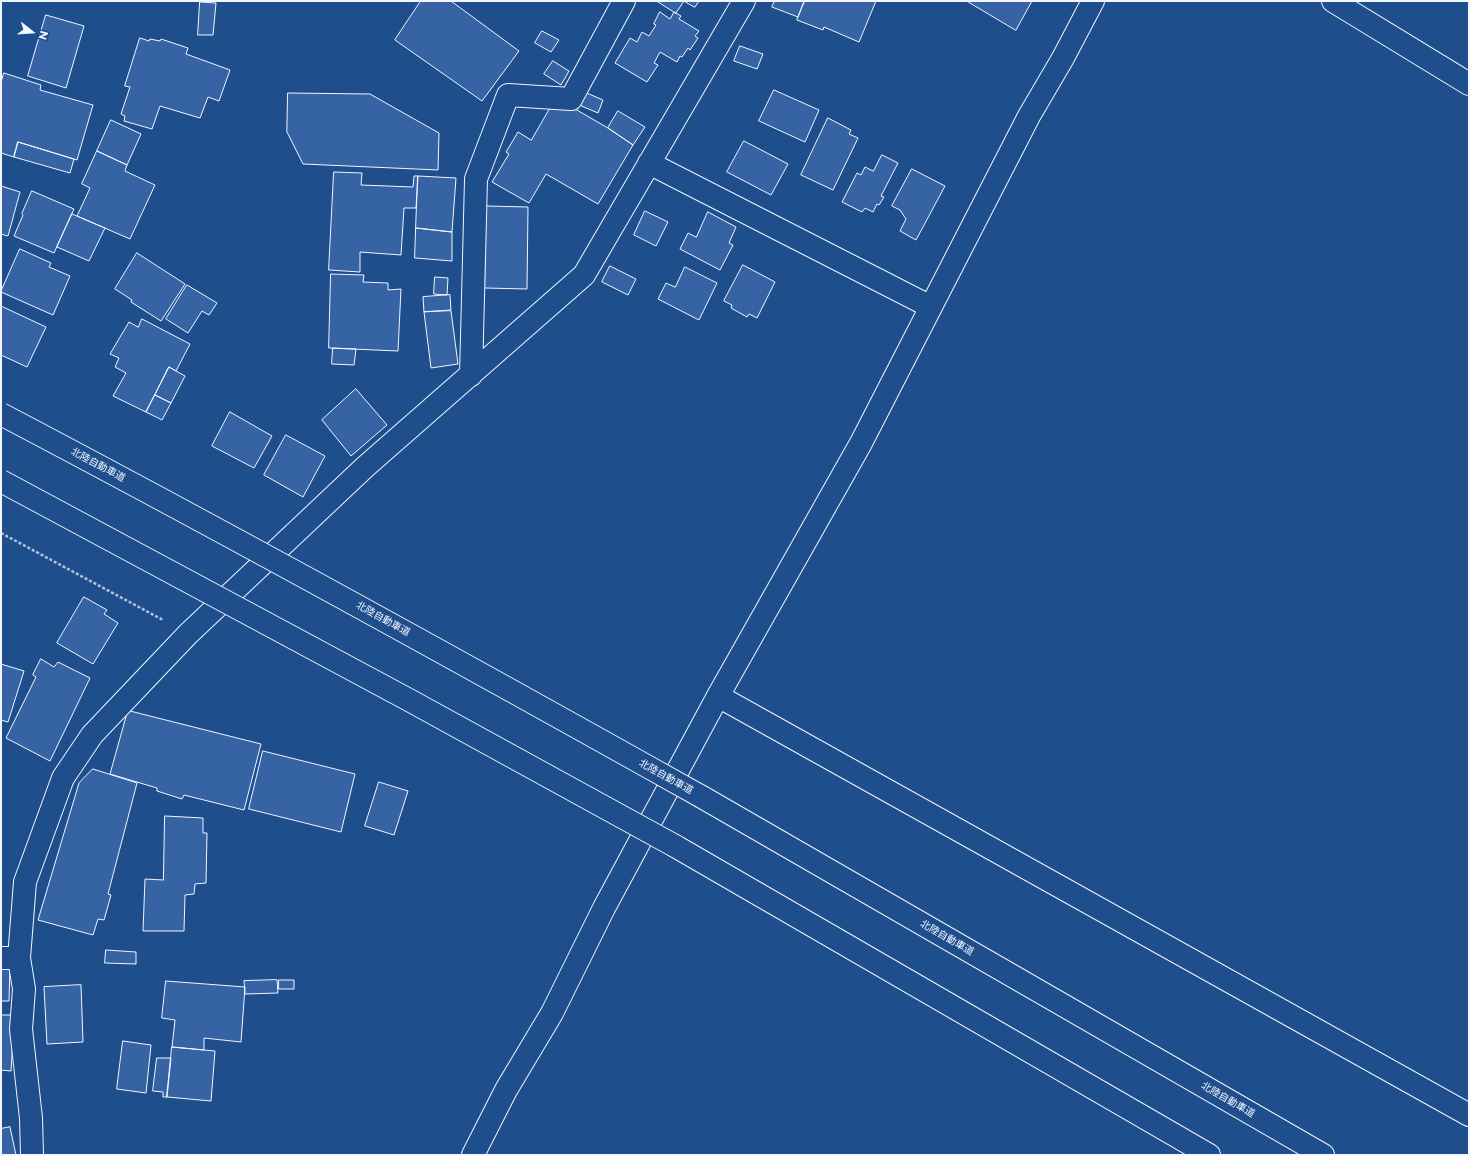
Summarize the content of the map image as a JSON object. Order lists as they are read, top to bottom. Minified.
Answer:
{"streets":{"main road":["北陸自動車道"]},"north":"right"}
